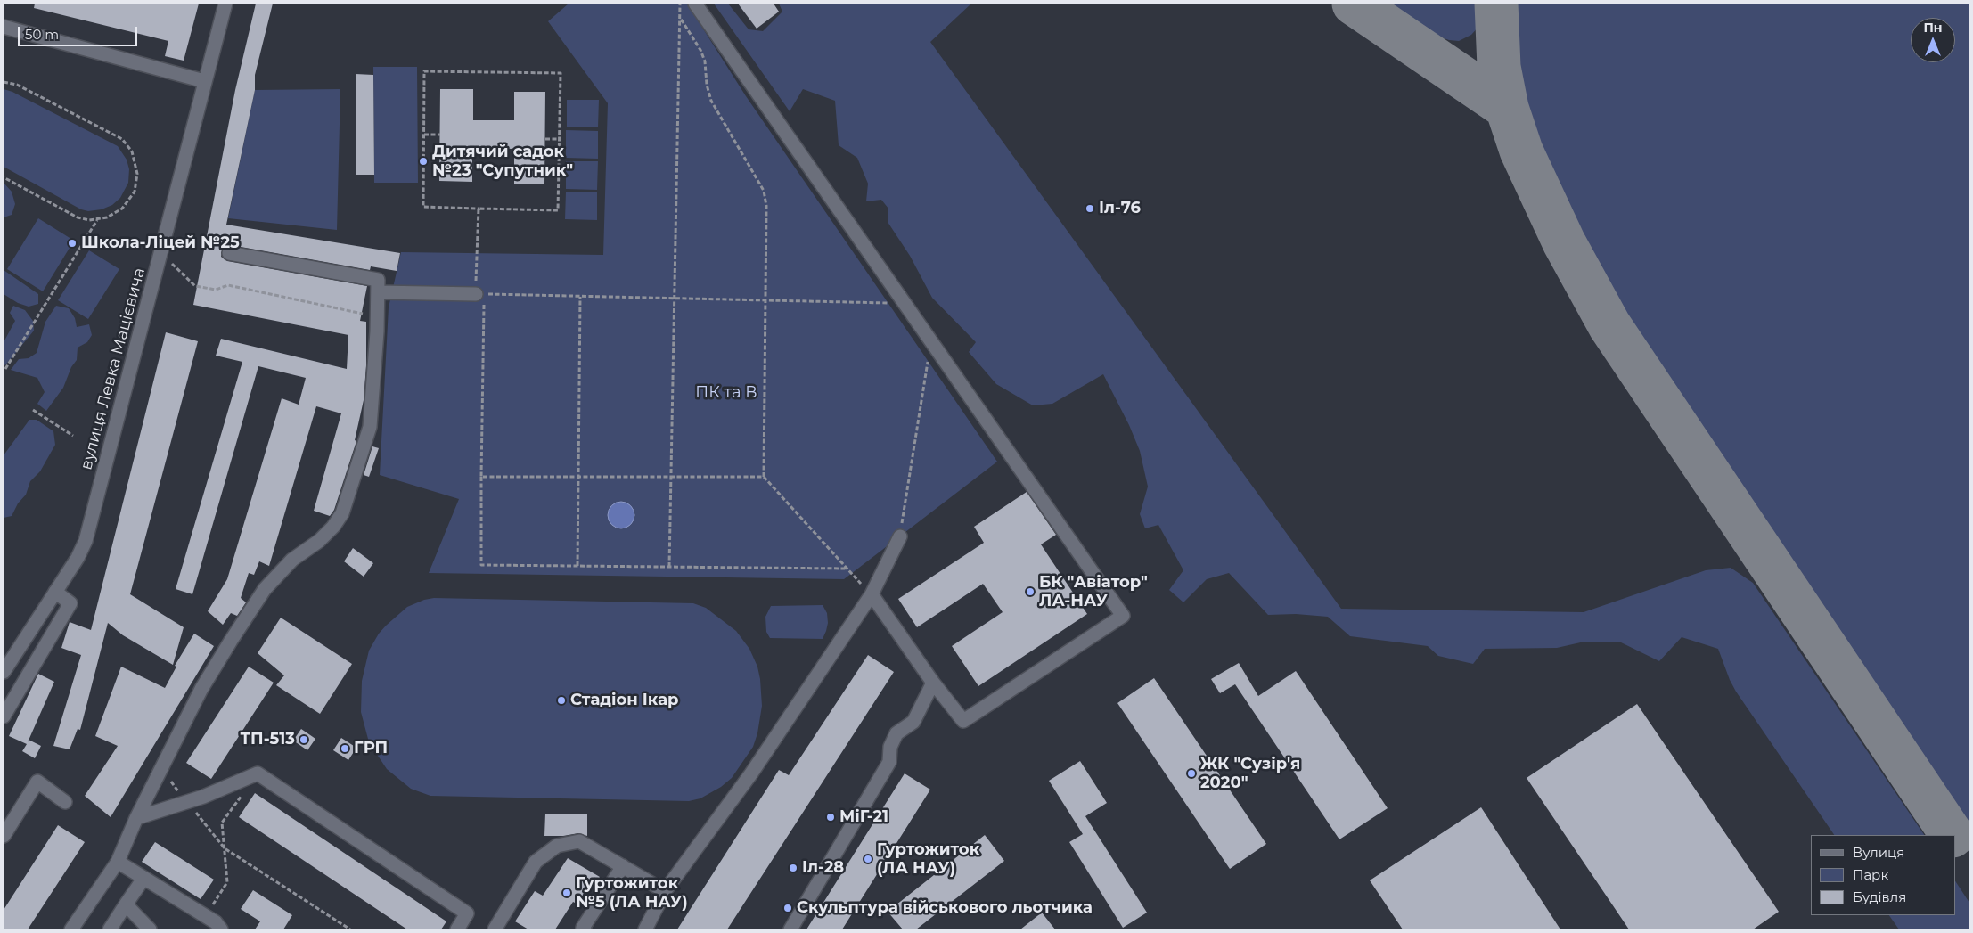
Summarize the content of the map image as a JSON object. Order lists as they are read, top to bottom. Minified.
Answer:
{"streets":{"street":["вулиця Левка Мацієвича"]},"parks":["ПК та В"],"places":["Дитячий садок №23 \"Супутник\"","Іл-76","Школа-Ліцей №25","БК \"Авіатор\" ЛА-НАУ","Стадіон Ікар","ТП-513","ГРП","ЖК \"Сузір'я 2020\"","МіГ-21","Гуртожиток (ЛА НАУ)","Іл-28","Гуртожиток №5 (ЛА НАУ)","Скульптура військового льотчика"],"legend":["Вулиця","Парк","Будівля"],"scale_bar":"50 m","north":"top"}
